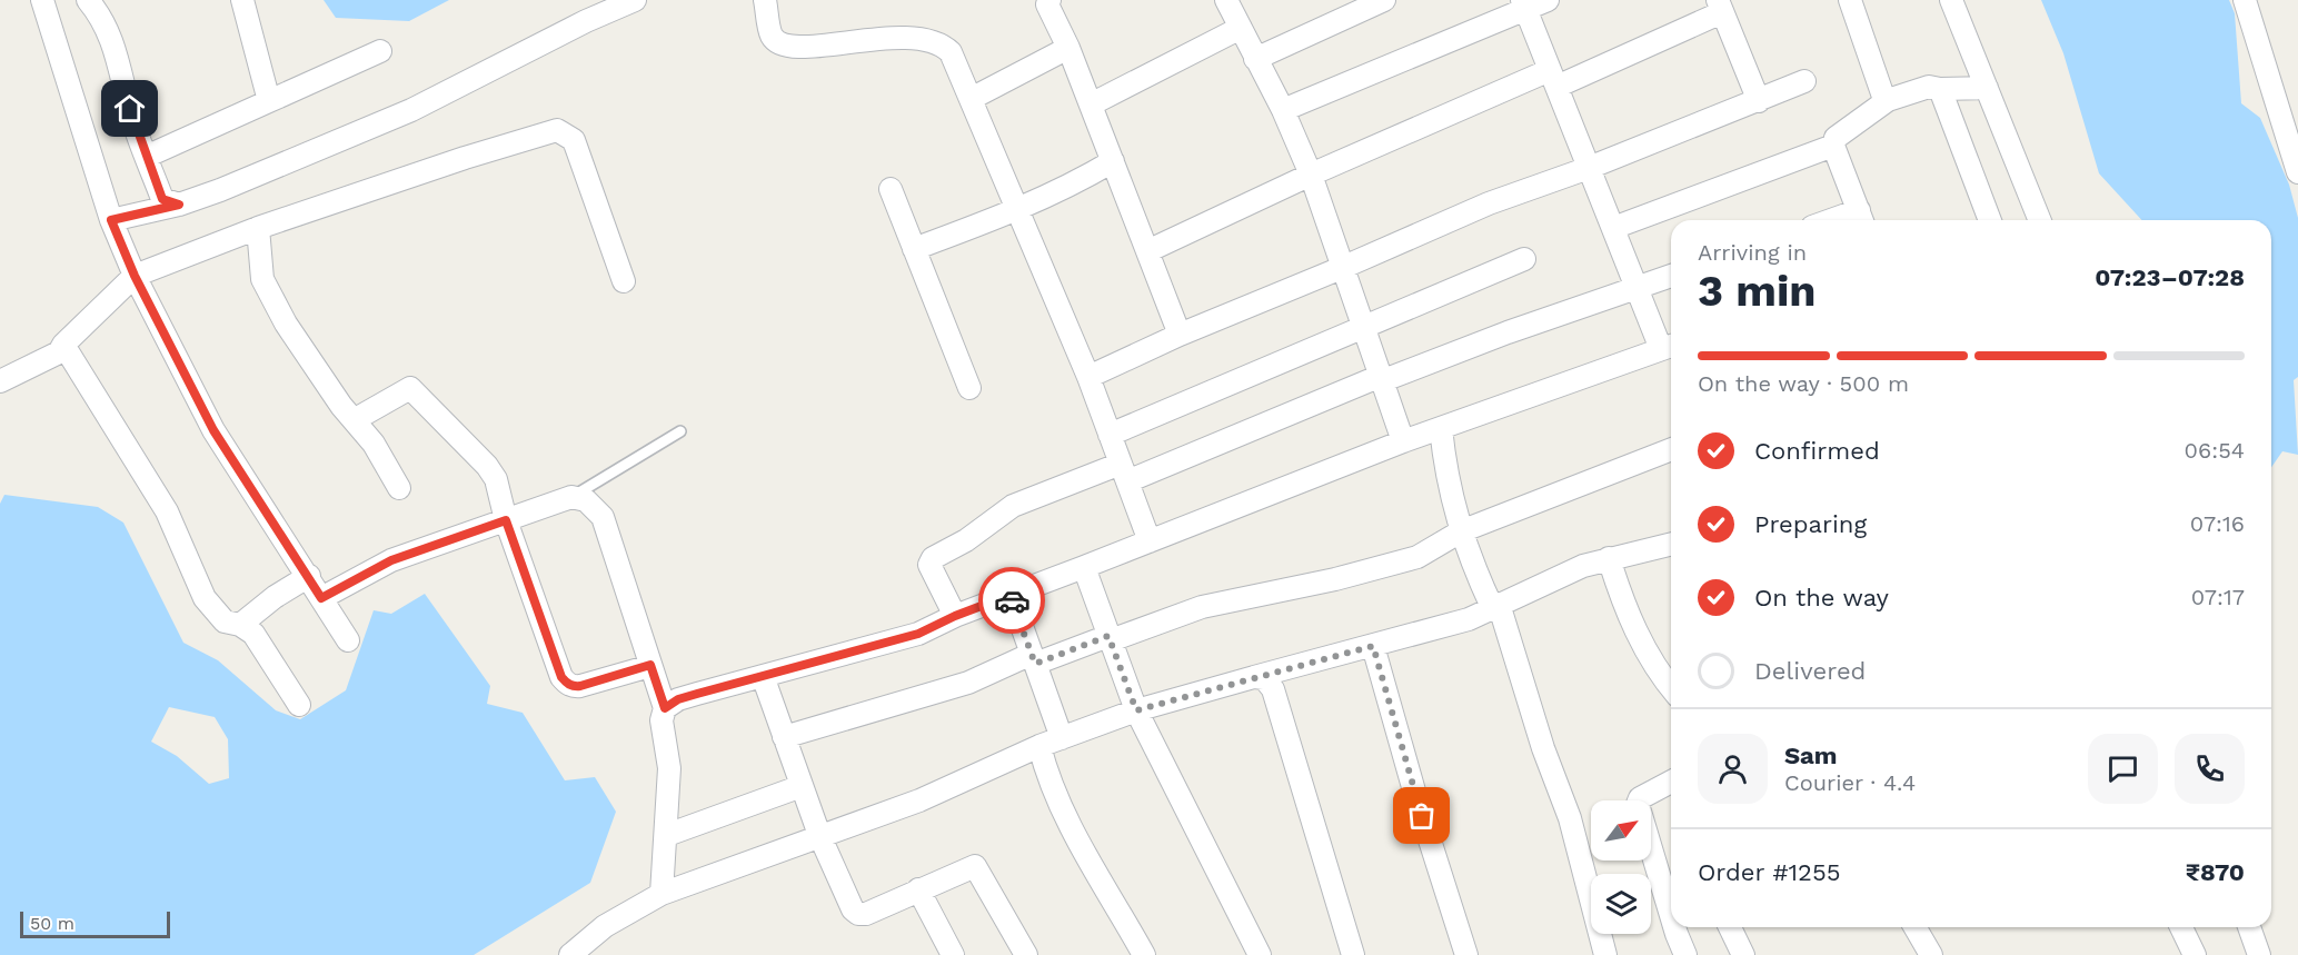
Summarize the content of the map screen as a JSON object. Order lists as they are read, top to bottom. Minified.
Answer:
{"scale_bar":"50 m","north":"top right","page":{"heading":["3 min","Arriving in","07:23–07:28"],"panel":["Sam","Courier · 4.4","Order #1255","₹870"],"bar":"On the way · 500 m","list":[["Confirmed","06:54"],["Preparing","07:16"],["On the way","07:17"],"Delivered"],"scale":"50 m"}}
